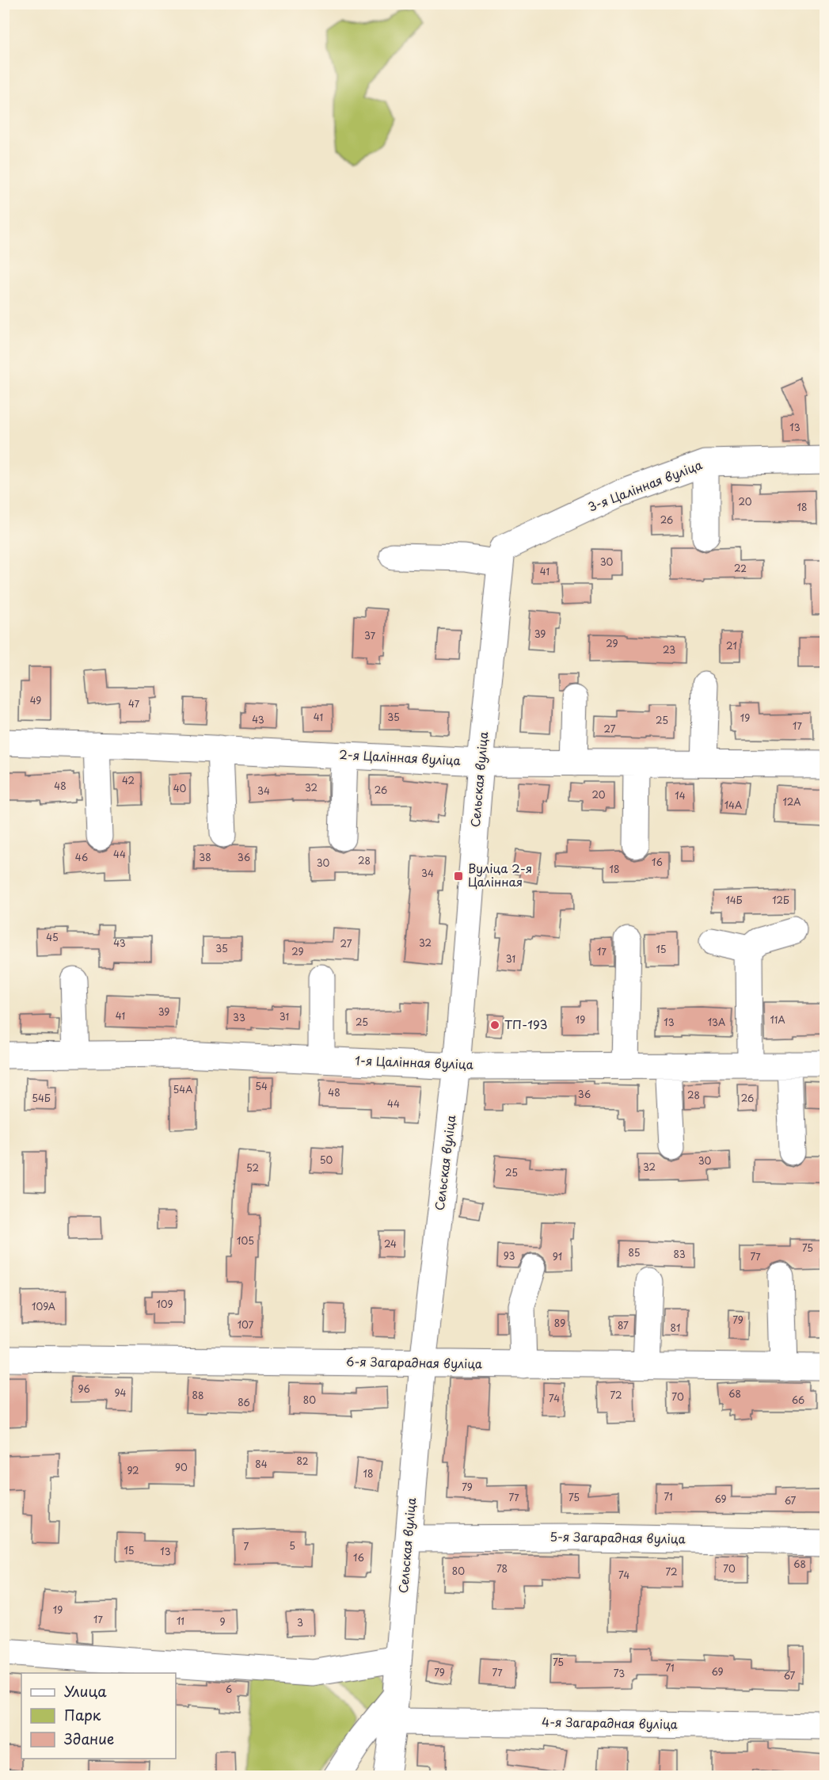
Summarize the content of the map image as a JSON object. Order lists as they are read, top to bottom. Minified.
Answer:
{"streets":{"street":["3-я Цалінная вуліца","2-я Цалінная вуліца","Сельская вуліца","1-я Цалінная вуліца","6-я Загарадная вуліца","5-я Загарадная вуліца","4-я Загарадная вуліца"]},"crossings":[["3-я Цалінная вуліца","Сельская вуліца"],["2-я Цалінная вуліца","Сельская вуліца"],["Сельская вуліца","1-я Цалінная вуліца"],["Сельская вуліца","6-я Загарадная вуліца"],["Сельская вуліца","5-я Загарадная вуліца"],["Сельская вуліца","4-я Загарадная вуліца"]],"places":{"transit":["Вуліца 2-я Цалінная"],"other":["ТП-193"]},"house_numbers":["13","20","18","26","30","22","41","39","37","29","21","23","49","47","41","35","19","43","25","17","27","42","48","32","40","26","34","20","14","12А","14А","44","46","38","36","28","16","30","18","34","14Б","12Б","45","43","32","27","35","15","29","17","31","39","41","31","33","19","11А","25","13","13А","54","54А","48","36","28","54Б","26","44","50","30","32","52","25","105","24","75","85","83","93","91","77","109","109А","79","89","107","87","81","96","94","68","88","72","70","74","80","66","86","82","84","90","92","18","79","71","77","75","69","67","5","7","15","13","16","68","78","70","80","72","74","19","17","11","9","3","75","71","69","79","77","73","67","6"],"legend":["Улица","Парк","Здание"]}
